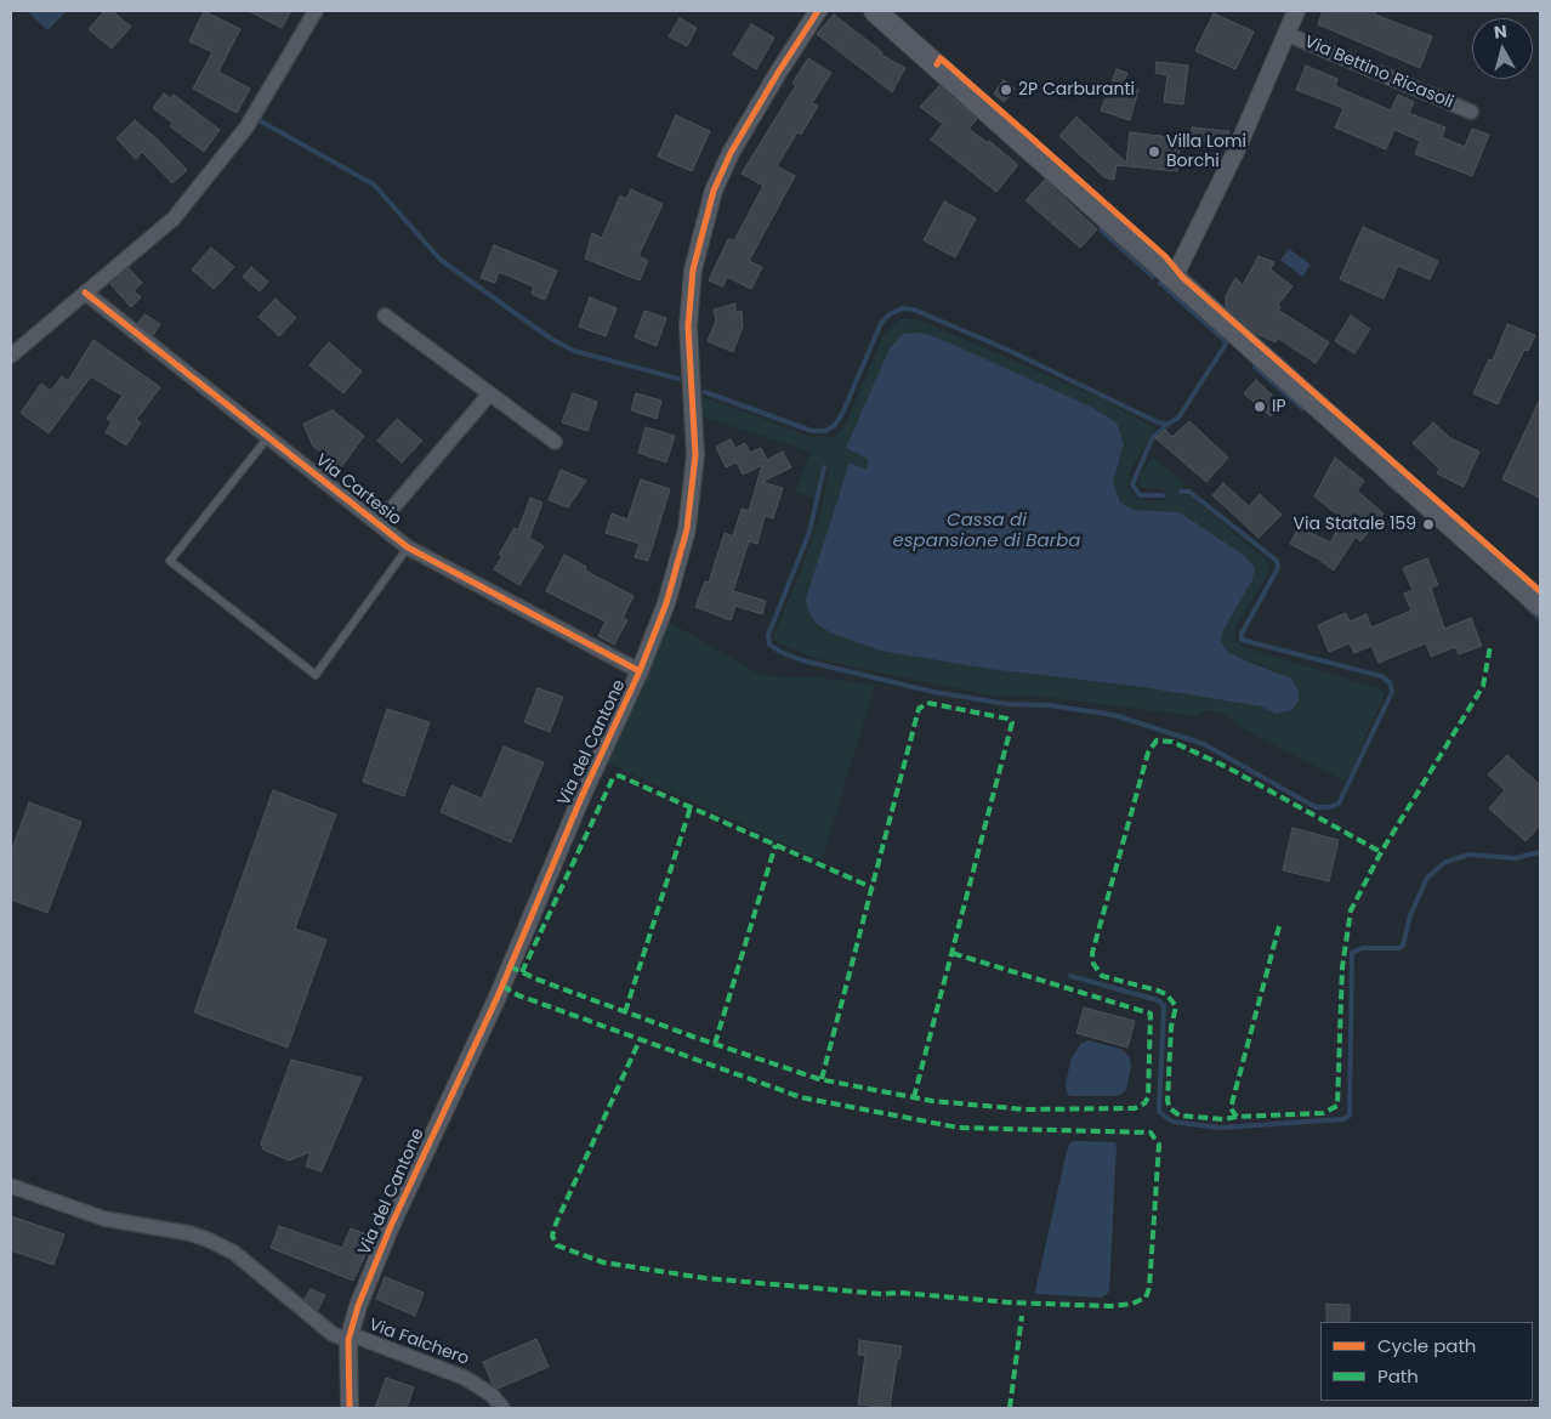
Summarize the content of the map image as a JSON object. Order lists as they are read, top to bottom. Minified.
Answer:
{"streets":{"street":["Via Bettino Ricasoli","Via Cartesio","Via del Cantone","Via Falchero"]},"crossings":[["Via Cartesio","Via del Cantone"],["Via del Cantone","Via Falchero"]],"water":["Cassa di espansione di Barba"],"places":["2P Carburanti","Villa Lomi Borchi","IP","Via Statale 159"],"legend":["Cycle path","Path"],"north":"top"}
